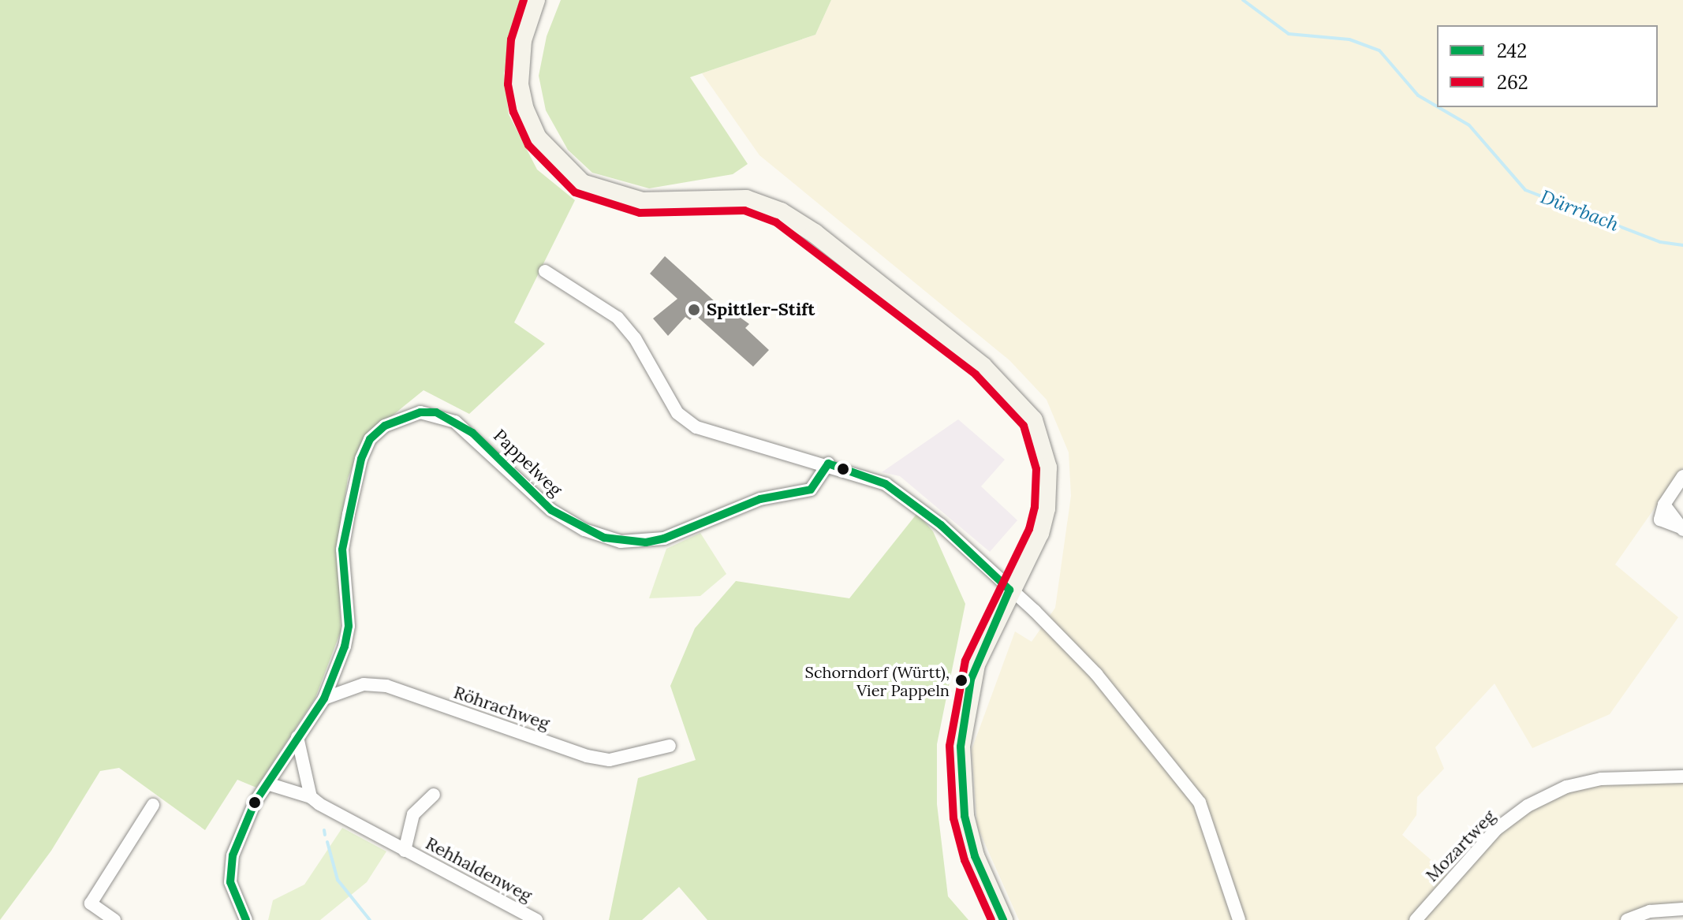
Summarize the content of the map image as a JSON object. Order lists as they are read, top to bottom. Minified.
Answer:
{"streets":{"street":["Pappelweg","Röhrachweg","Mozartweg","Rehhaldenweg"]},"crossings":[["Pappelweg","Röhrachweg"],["Pappelweg","Rehhaldenweg"]],"water":["Dürrbach"],"places":["Spittler-Stift","Schorndorf (Württ), Vier Pappeln"],"lines":["transit line 262","transit line 242"],"legend":["242","262"]}
